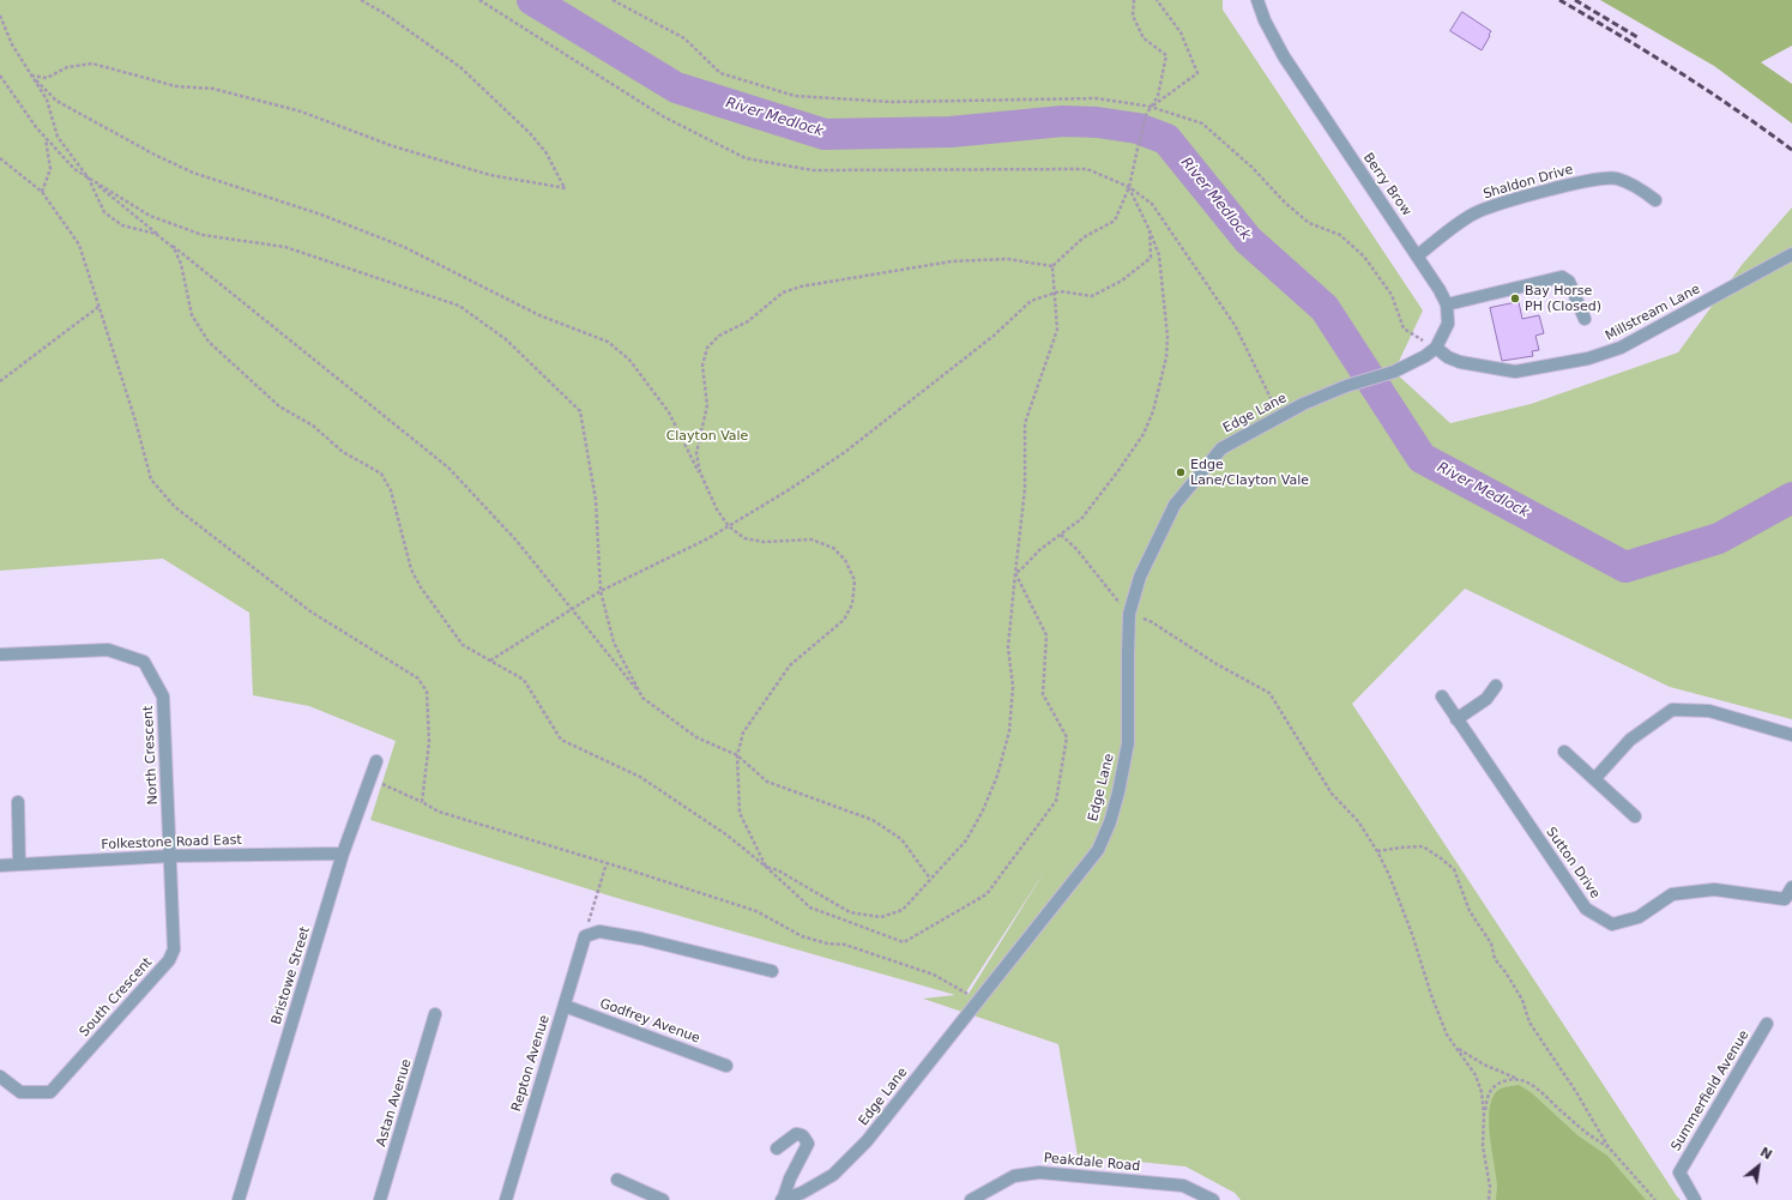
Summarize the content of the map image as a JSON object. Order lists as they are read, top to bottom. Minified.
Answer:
{"streets":{"street":["Shaldon Drive","Berry Brow","Millstream Lane","Edge Lane","North Crescent","Folkestone Road East","Sutton Drive","Bristowe Street","South Crescent","Godfrey Avenue","Repton Avenue","Summerfield Avenue","Astan Avenue","Peakdale Road"]},"crossings":[["Shaldon Drive","Berry Brow"],["Millstream Lane","Edge Lane"],["North Crescent","Folkestone Road East"],["North Crescent","South Crescent"],["Folkestone Road East","Bristowe Street"],["Folkestone Road East","South Crescent"],["Godfrey Avenue","Repton Avenue"]],"water":["River Medlock"],"parks":["Clayton Vale"],"places":["Bay Horse PH (Closed)","Edge Lane/Clayton Vale"],"north":"top right"}
